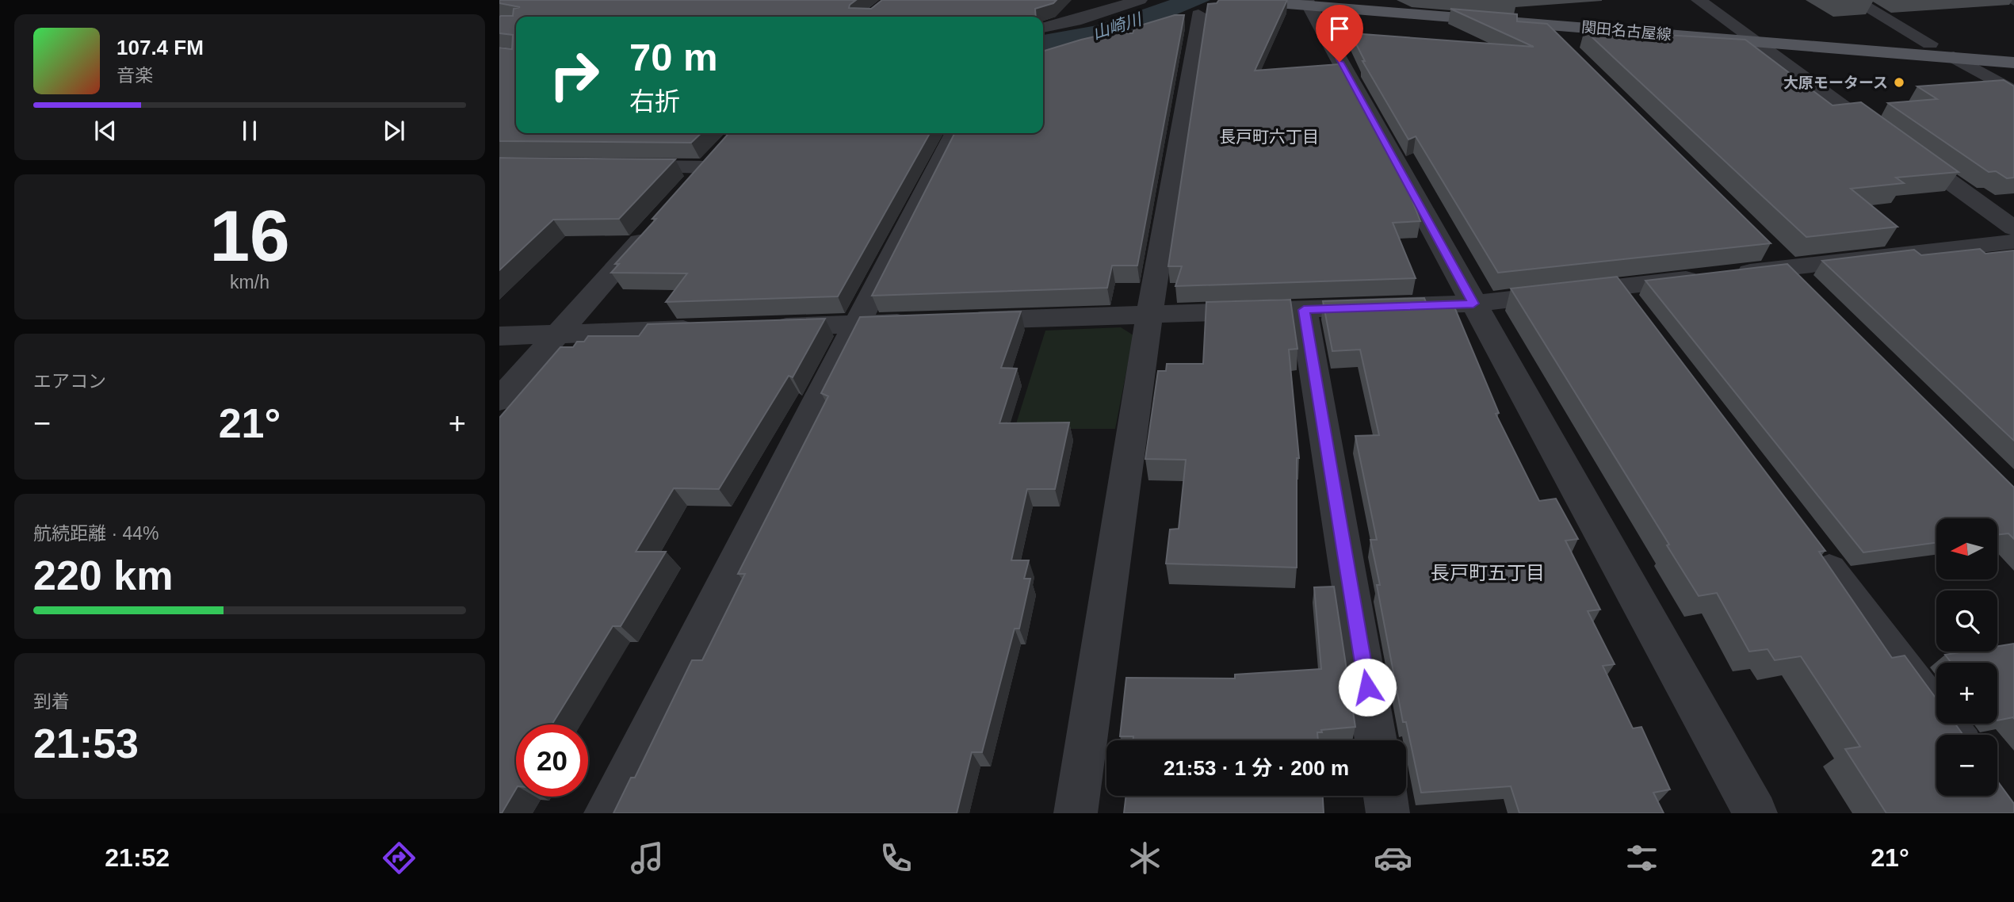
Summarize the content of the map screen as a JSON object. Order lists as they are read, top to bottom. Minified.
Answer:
{"streets":{"main road":["関田名古屋線"]},"districts":["長戸町六丁目","長戸町五丁目"],"water":["山崎川"],"places":["大原モータース"],"north":"left","page":{"turn":["70 m","右折"],"song":["107.4 FM","音楽"],"tile":[["16","km/h"],"エアコン",["航続距離 · 44%","220 km"],["到着","21:53"]],"heat":["−","21°","+"],"map_buttons":["+","−"],"limit":"20","trip":"21:53 · 1 分 · 200 m","tabs":["21:52","21°"]}}
